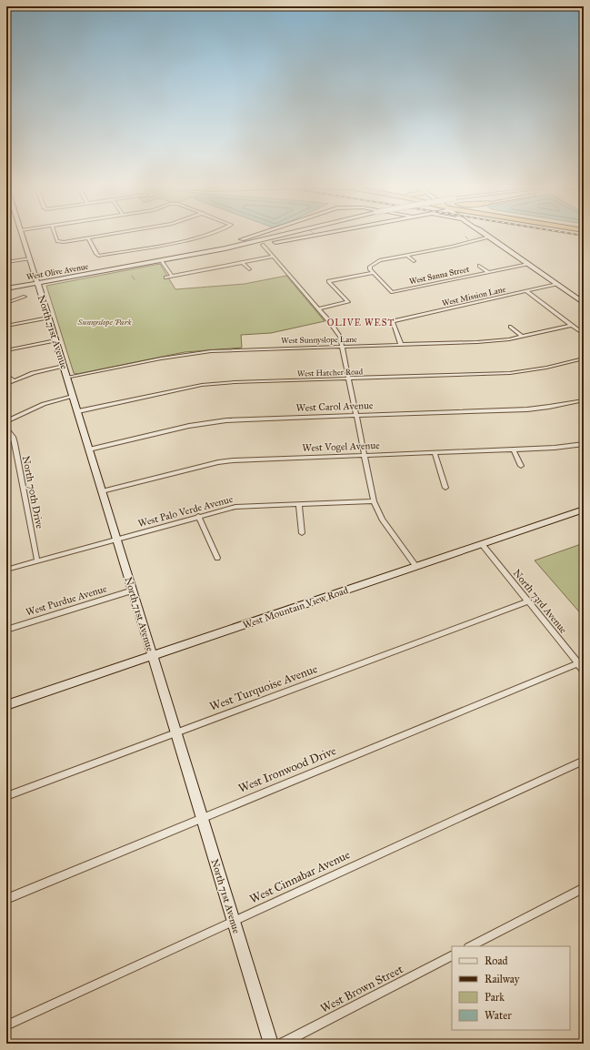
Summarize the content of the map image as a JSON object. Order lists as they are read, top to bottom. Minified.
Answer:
{"streets":{"main road":["West Olive Avenue","North 71st Avenue","West Mountain View Road"],"street":["West Sanna Street","West Mission Lane","West Sunnyslope Lane","West Hatcher Road","West Carol Avenue","West Vogel Avenue","North 70th Drive","West Palo Verde Avenue","West Purdue Avenue","North 73rd Avenue","West Turquoise Avenue","West Ironwood Drive","West Cinnabar Avenue","West Brown Street"]},"crossings":[["West Olive Avenue","North 71st Avenue"],["West Mission Lane","West Sunnyslope Lane"],["North 71st Avenue","West Sunnyslope Lane"],["North 71st Avenue","West Hatcher Road"],["North 71st Avenue","West Carol Avenue"],["North 71st Avenue","West Vogel Avenue"],["North 71st Avenue","West Palo Verde Avenue"],["North 71st Avenue","West Purdue Avenue"],["North 71st Avenue","West Mountain View Road"],["North 71st Avenue","West Turquoise Avenue"],["North 71st Avenue","West Ironwood Drive"],["North 71st Avenue","West Cinnabar Avenue"],["North 70th Drive","West Palo Verde Avenue"],["North 73rd Avenue","West Mountain View Road"],["North 73rd Avenue","West Turquoise Avenue"],["North 73rd Avenue","West Ironwood Drive"]],"districts":["OLIVE WEST"],"parks":["Sunnyslope Park"],"legend":["Road","Railway","Park","Water"]}
